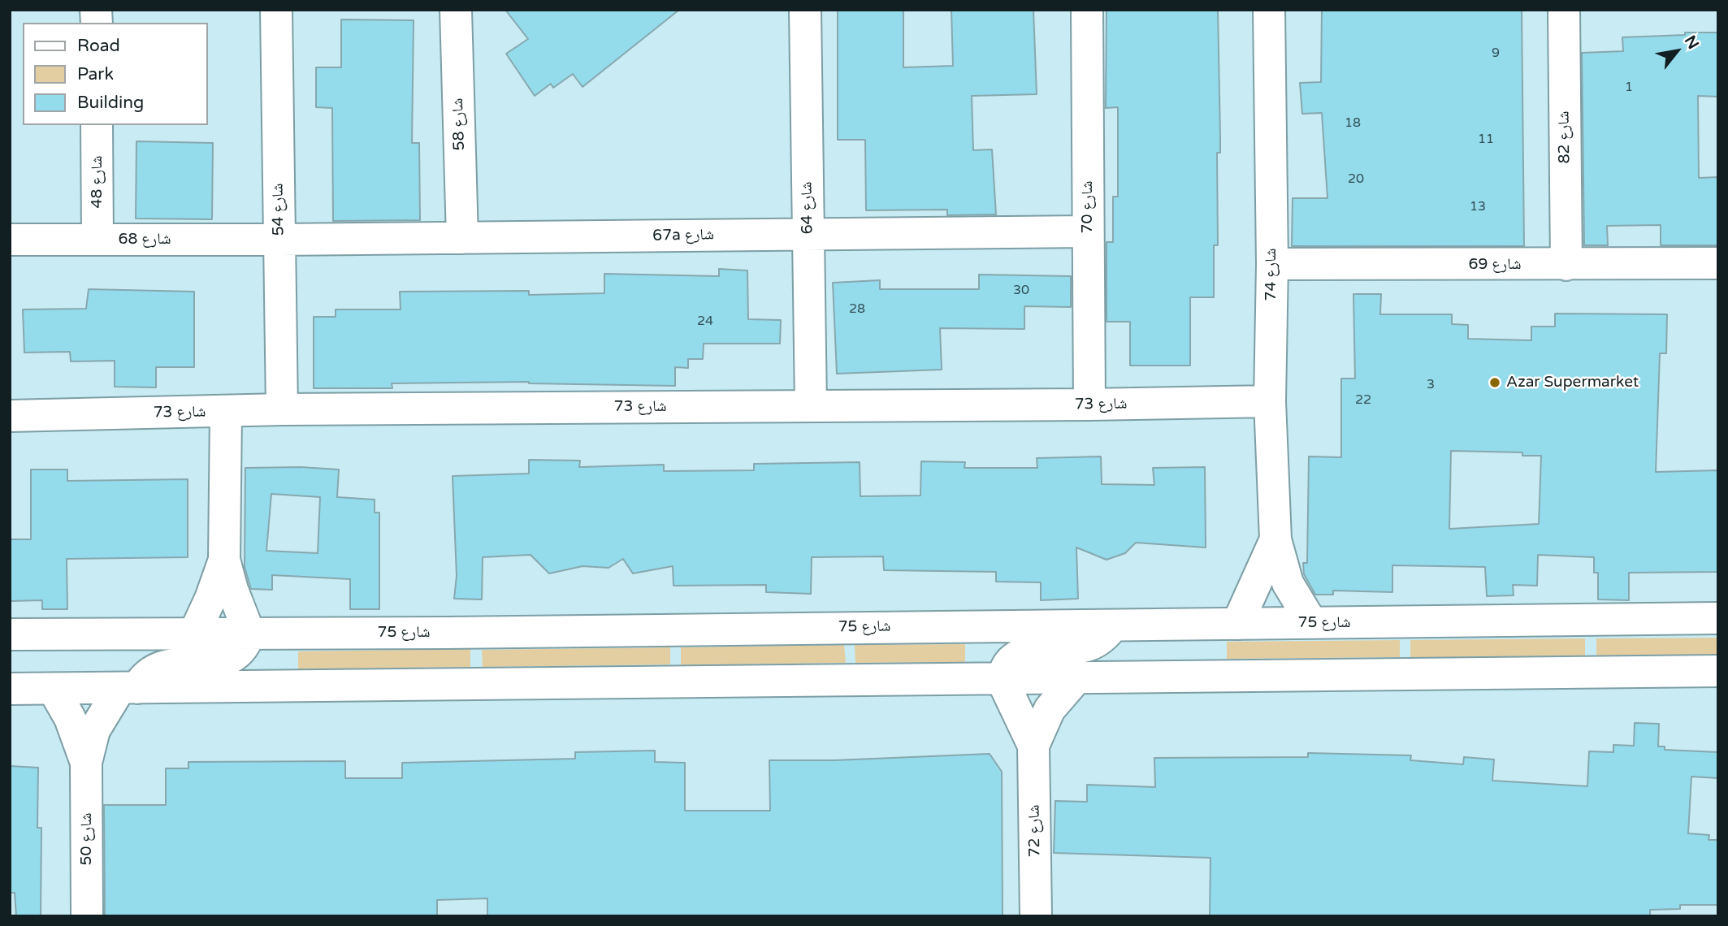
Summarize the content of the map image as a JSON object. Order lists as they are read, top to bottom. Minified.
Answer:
{"streets":{"street":["شارع 58","شارع 82","شارع 48","شارع 70","شارع 64","شارع 54","67a شارع","شارع 68","شارع 69","شارع 74","شارع 73","شارع 75","شارع 72","شارع 50"]},"crossings":[["شارع 58","67a شارع"],["شارع 82","شارع 69"],["شارع 48","شارع 68"],["شارع 70","67a شارع"],["شارع 70","شارع 73"],["شارع 64","67a شارع"],["شارع 64","شارع 73"],["شارع 54","67a شارع"],["شارع 54","شارع 68"],["شارع 54","شارع 73"],["67a شارع","شارع 68"],["شارع 69","شارع 74"],["شارع 74","شارع 73"],["شارع 74","شارع 75"],["شارع 75","شارع 50"]],"places":["Azar Supermarket"],"house_numbers":["9","1","18","11","20","13","30","28","24","3","22"],"legend":["Road","Park","Building"],"north":"top right"}
